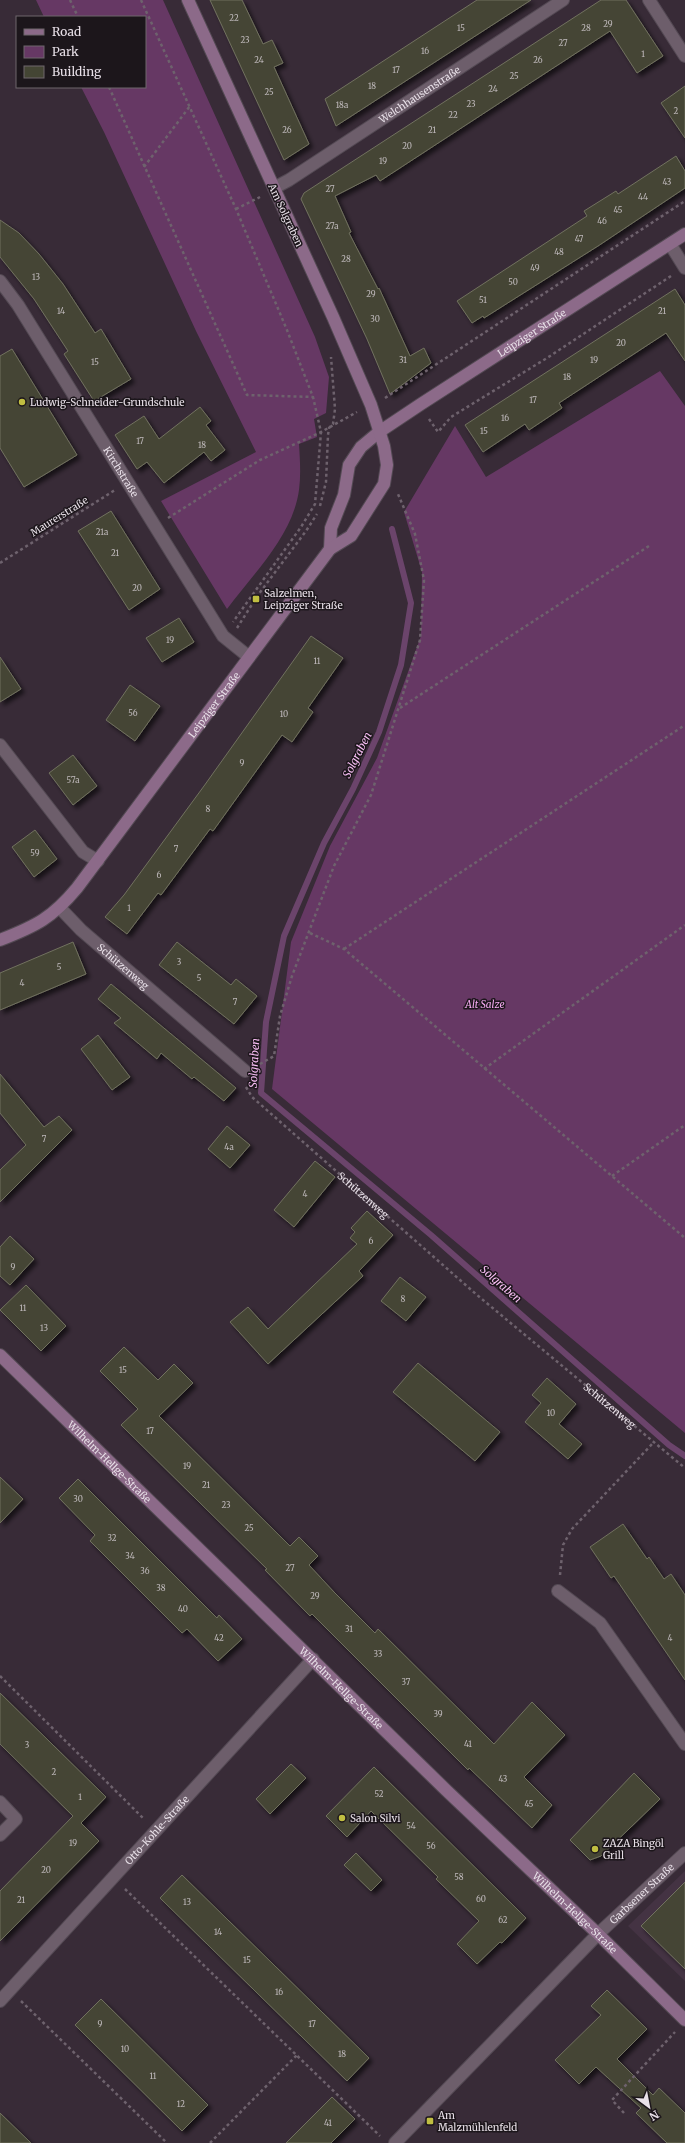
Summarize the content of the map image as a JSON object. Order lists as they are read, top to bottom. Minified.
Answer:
{"streets":{"main road":["Am Solgraben","Leipziger Straße","Wilhelm-Hellge-Straße"],"street":["Welchhausenstraße","Kirchstraße","Schützenweg","Otto-Kohle-Straße","Garbsener Straße"],"path":["Maurerstraße"]},"crossings":[["Welchhausenstraße","Am Solgraben"],["Am Solgraben","Leipziger Straße"],["Leipziger Straße","Kirchstraße"],["Leipziger Straße","Schützenweg"],["Kirchstraße","Maurerstraße"],["Wilhelm-Hellge-Straße","Otto-Kohle-Straße"],["Wilhelm-Hellge-Straße","Garbsener Straße"]],"water":["Solgraben"],"parks":["Alt Salze"],"places":{"other":["Ludwig-Schneider-Grundschule","Salon Silvi","ZAZA Bingöl Grill"],"transit":["Salzelmen, Leipziger Straße","Am Malzmühlenfeld"]},"house_numbers":["22","29","15","28","23","27","16","1","24","26","17","25","18","24","25","23","18a","2","22","26","21","20","19","43","27","44","45","46","27a","47","48","28","49","13","50","29","51","14","21","30","20","31","19","15","18","17","16","15","17","18","21a","21","20","19","11","56","10","9","57a","8","7","59","6","1","3","5","5","4","7","7","4a","4","6","9","8","11","13","15","10","17","19","21","30","23","25","32","34","27","36","38","29","40","31","42","4","33","37","39","41","3","2","43","52","1","45","54","19","56","20","58","60","21","13","62","14","15","16","9","17","10","18","11","12","41"],"legend":["Road","Park","Building"],"north":"bottom right"}
